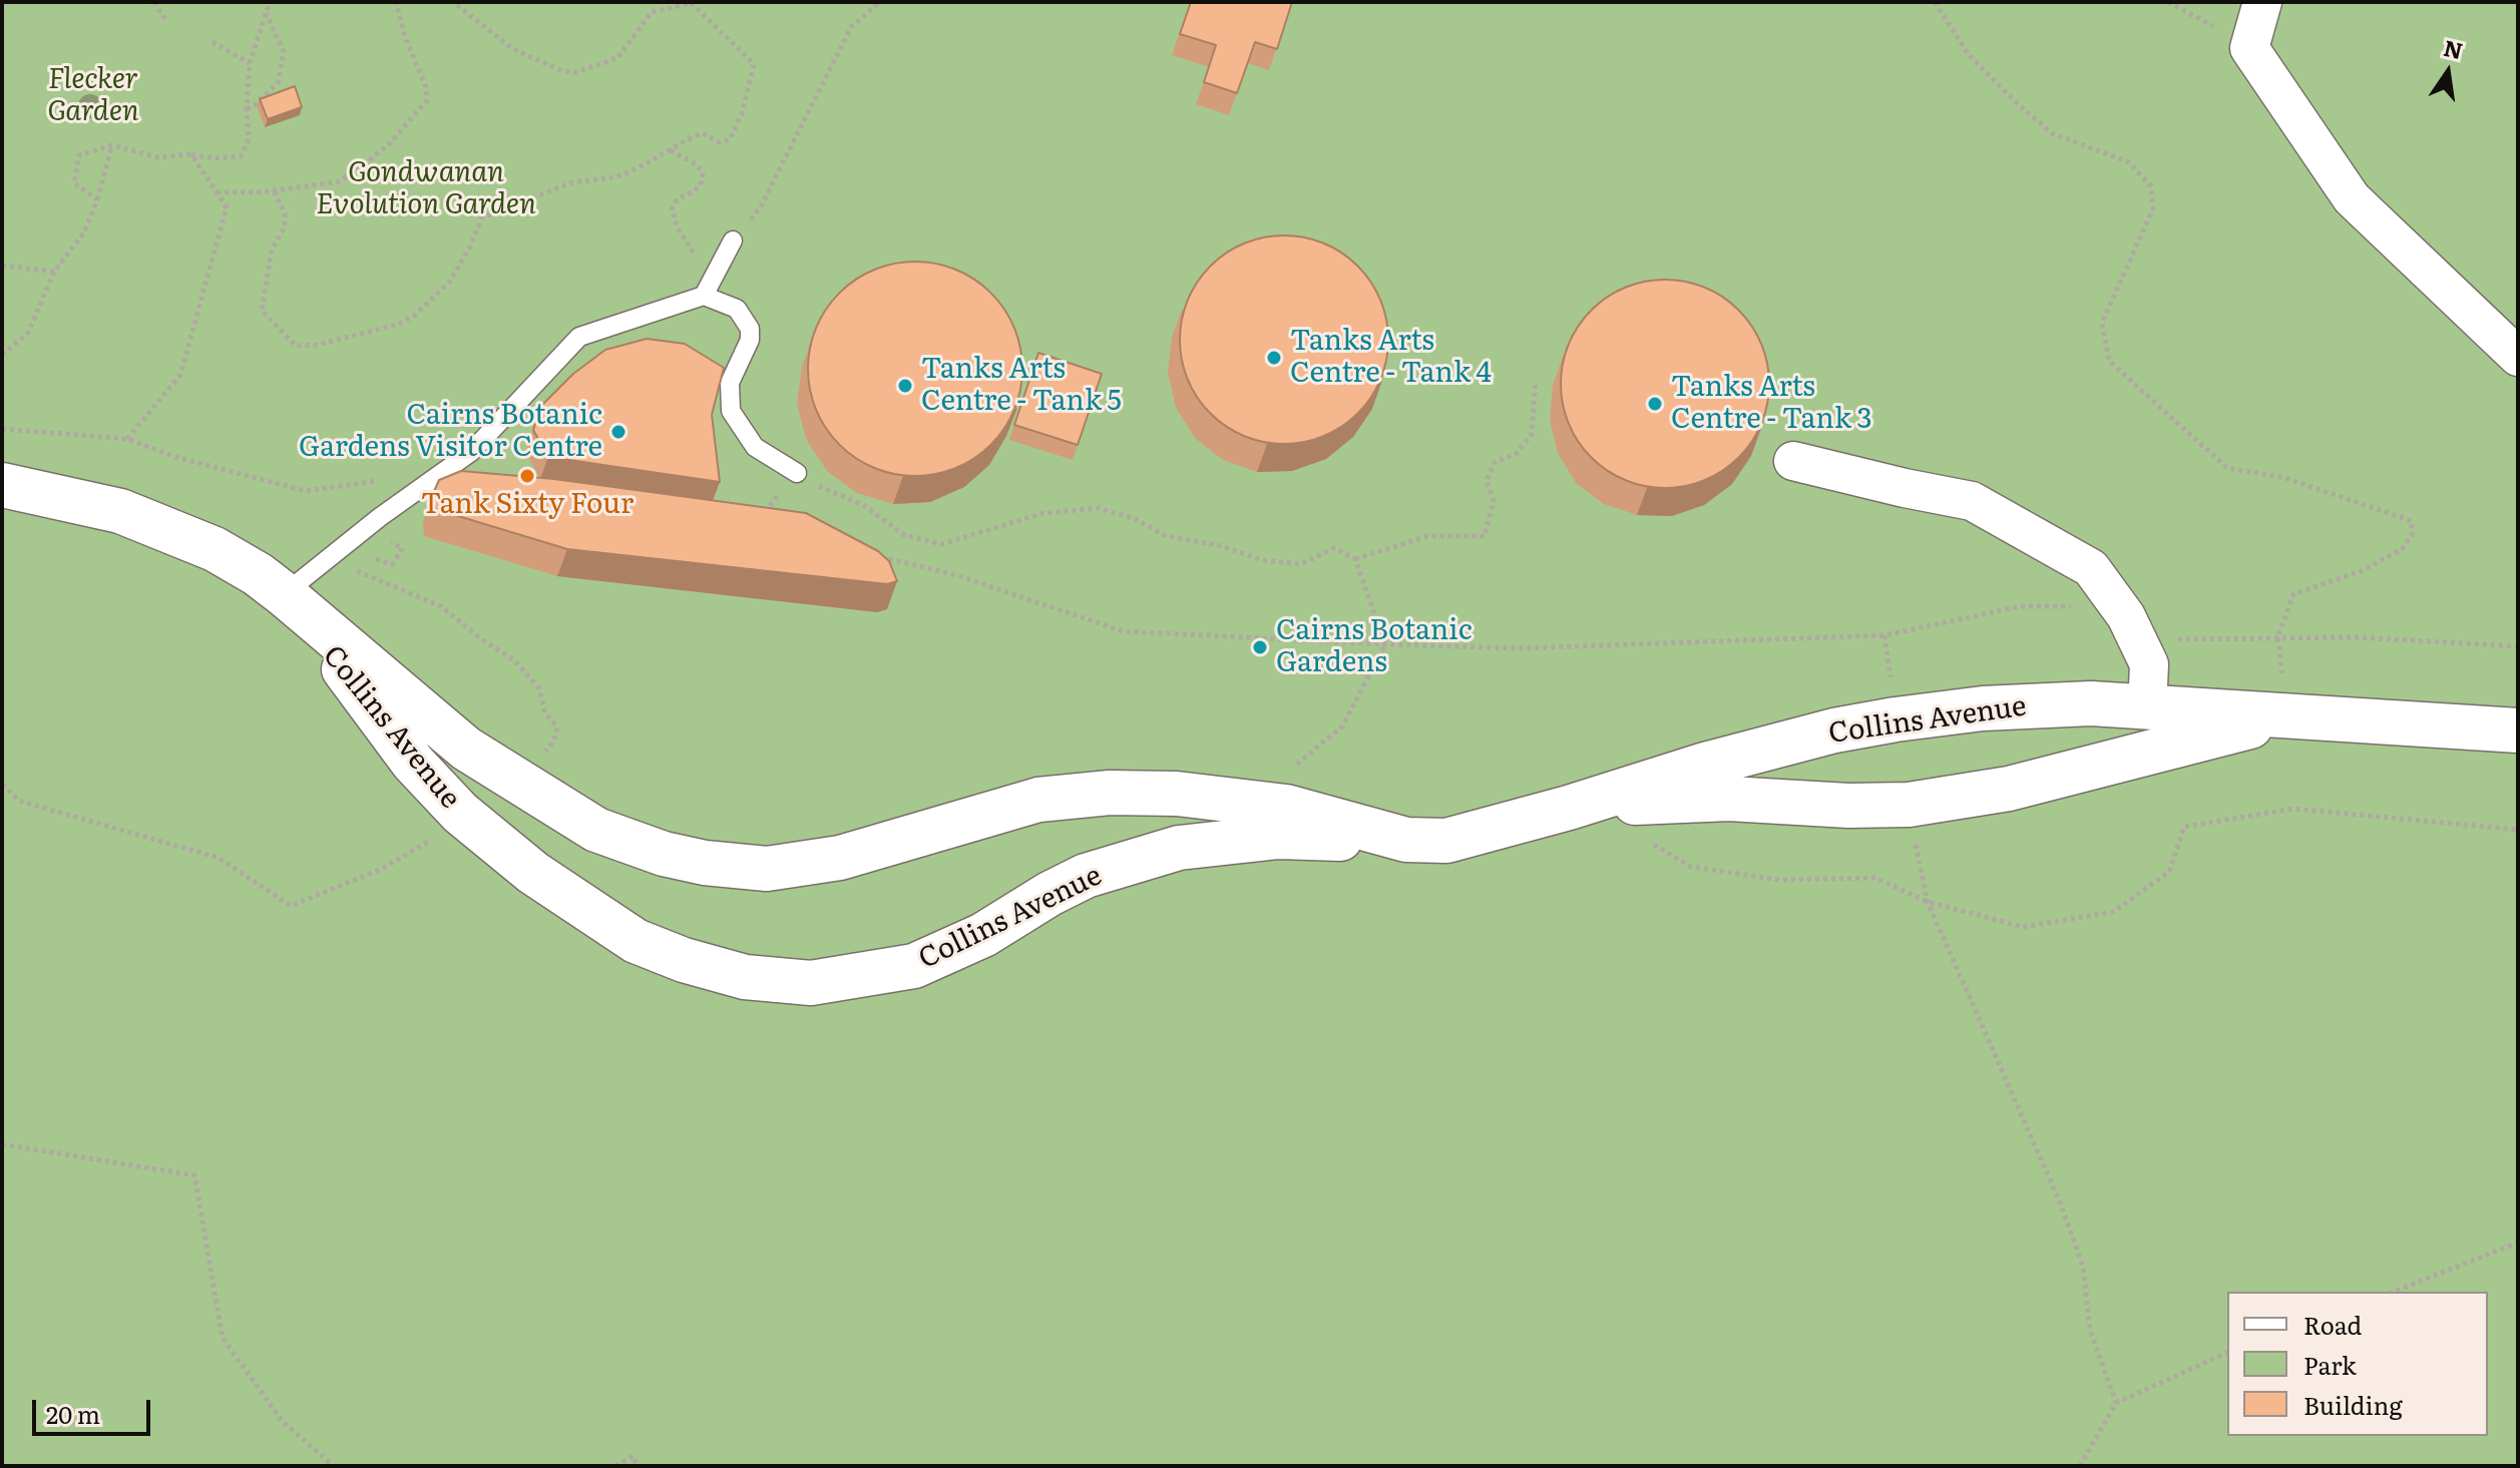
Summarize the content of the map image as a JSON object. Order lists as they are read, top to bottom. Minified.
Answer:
{"streets":{"street":["Collins Avenue"]},"parks":["Flecker Garden","Gondwanan Evolution Garden"],"places":["Tanks Arts Centre - Tank 4","Tanks Arts Centre - Tank 5","Tanks Arts Centre - Tank 3","Cairns Botanic Gardens Visitor Centre","Tank Sixty Four","Cairns Botanic Gardens"],"legend":["Road","Park","Building"],"scale_bar":"20 m","north":"top"}
